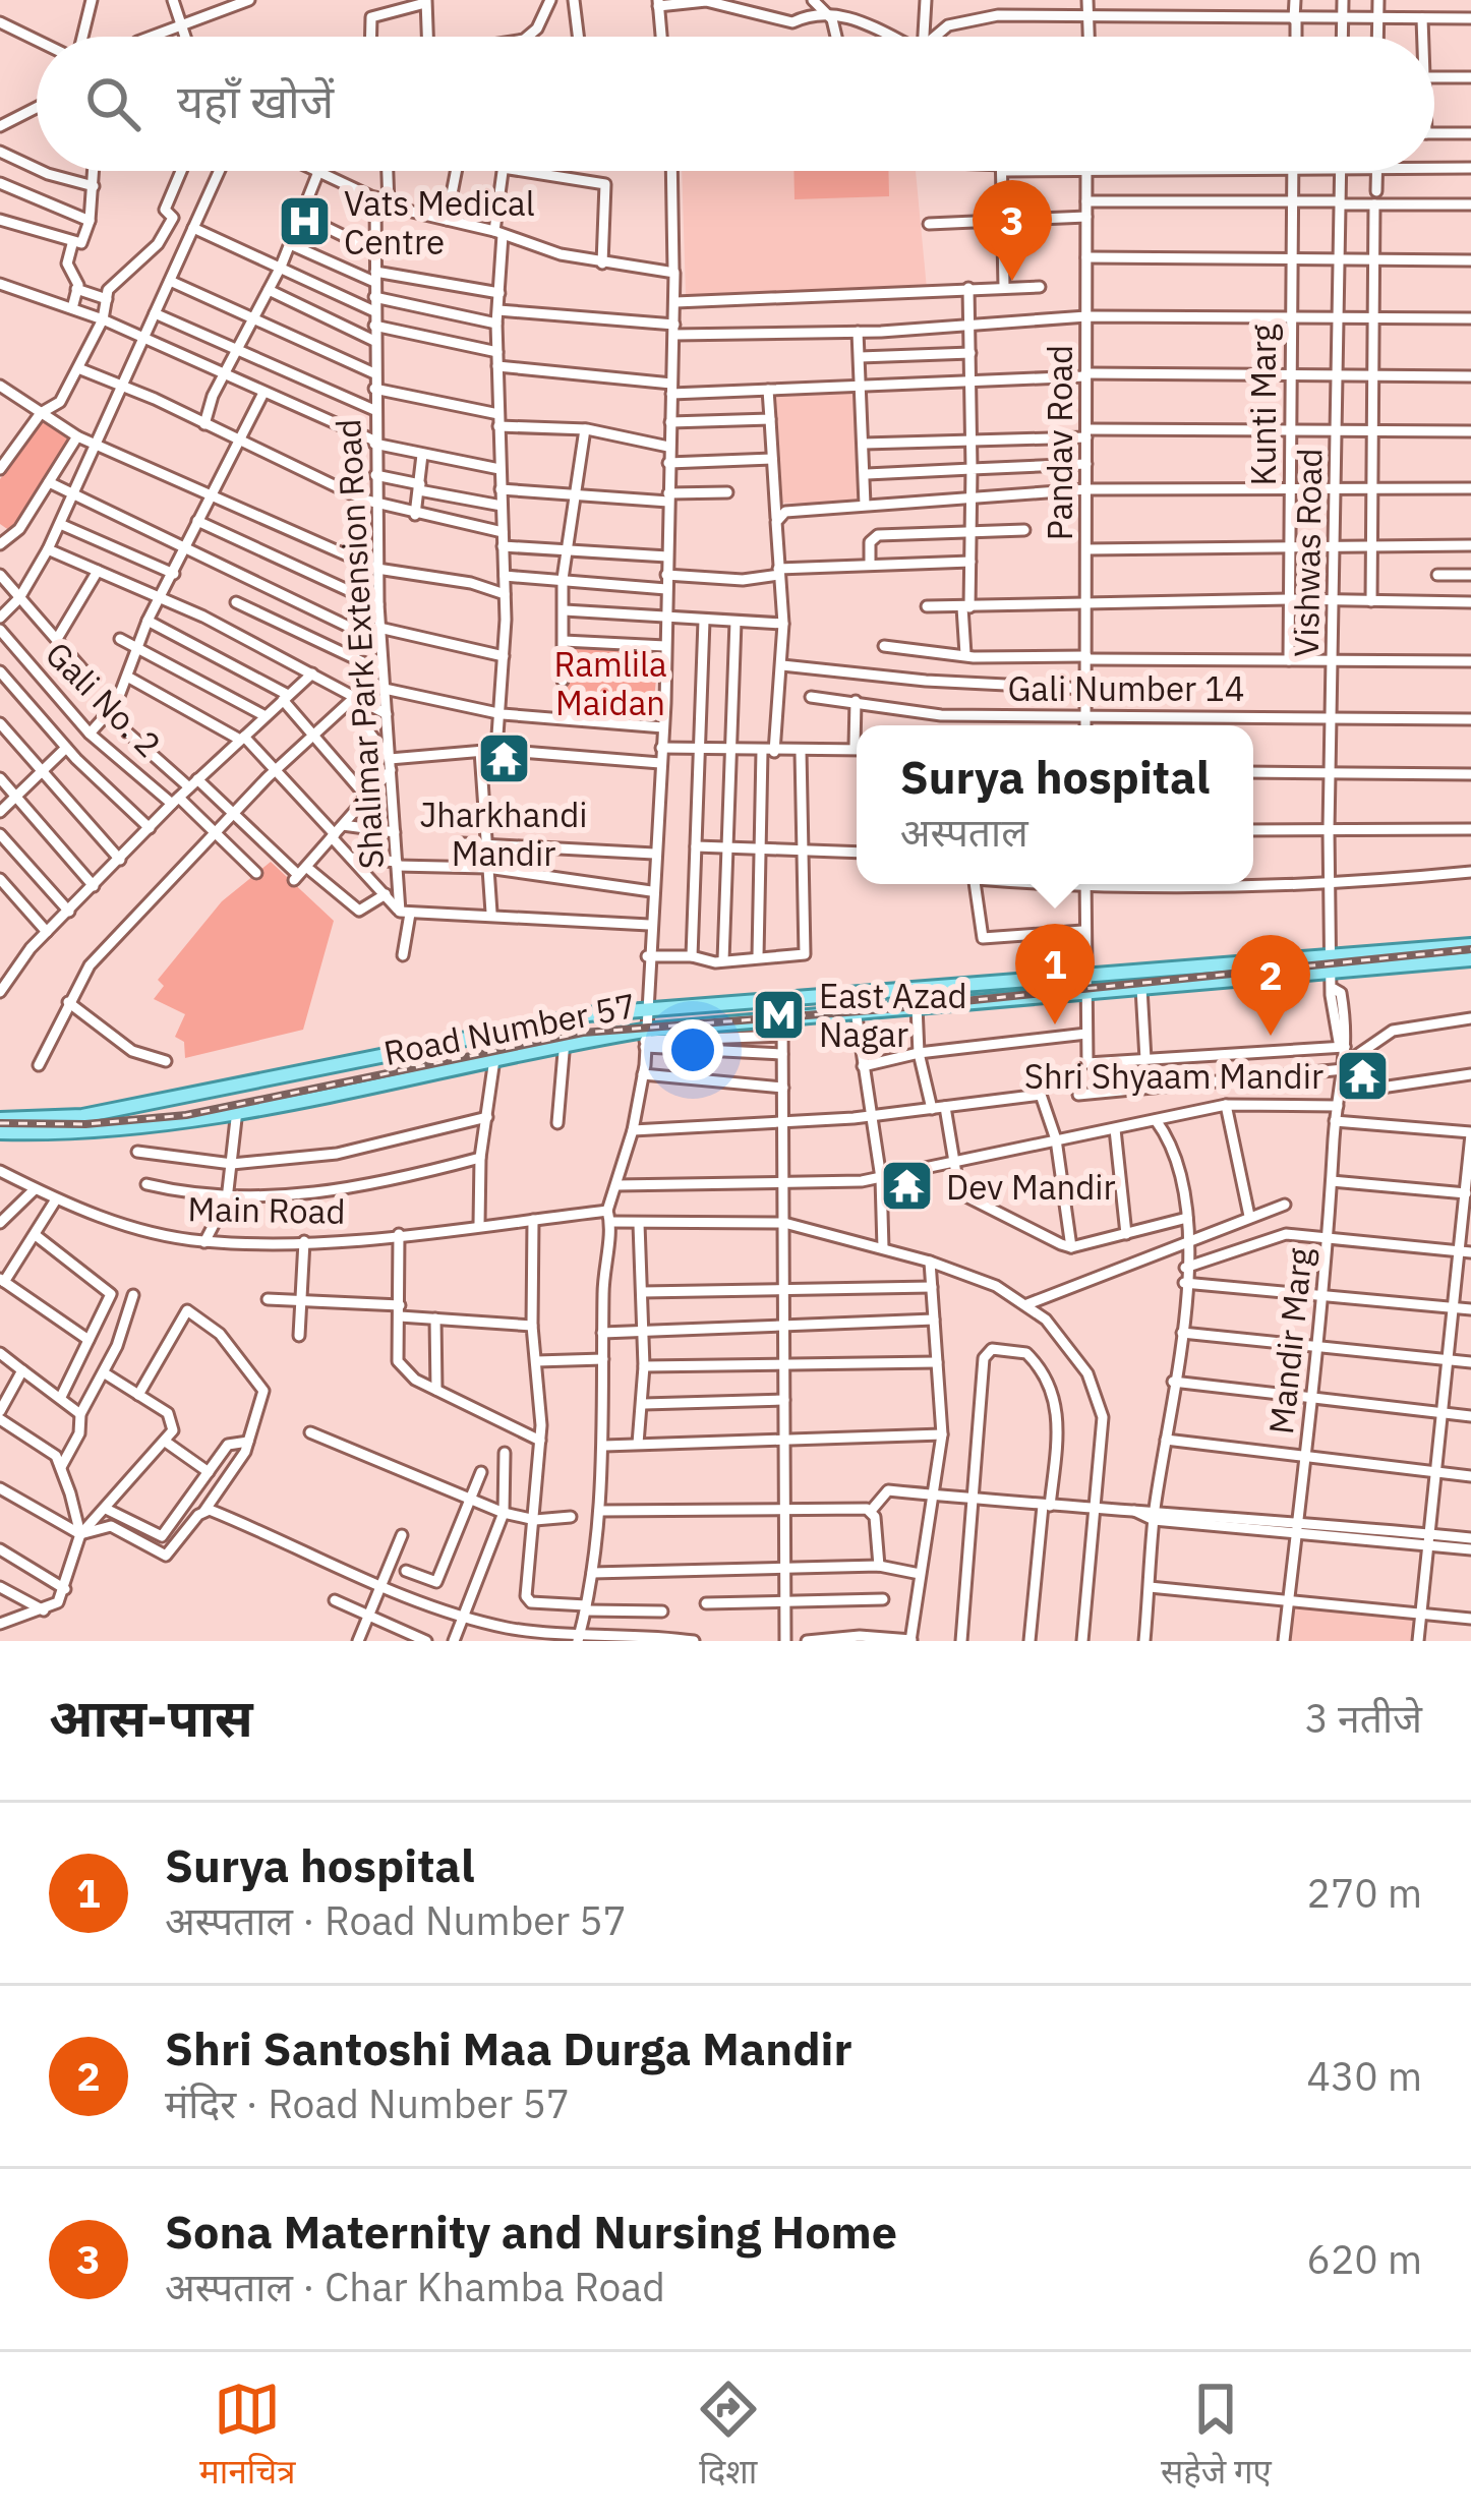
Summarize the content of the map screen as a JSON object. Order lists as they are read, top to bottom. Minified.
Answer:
{"streets":{"main road":["Road Number 57"],"street":["Kunti Marg","Pandav Road","Vishwas Road","Shalimar Park Extension Road","Gali Number 14","Gali No. 2","Main Road","Mandir Marg"]},"crossings":[["Pandav Road","Gali Number 14"],["Vishwas Road","Gali Number 14"],["Vishwas Road","Road Number 57"],["Vishwas Road","Mandir Marg"],["Road Number 57","Mandir Marg"]],"parks":["Ramlila Maidan"],"places":{"hospital":["Vats Medical Centre"],"temple":["Jharkhandi Mandir","Shri Shyaam Mandir","Dev Mandir"],"metro station":["East Azad Nagar"]},"page":{"search":"यहाँ खोजें","pins":["3","1","2"],"popup":["Surya hospital","अस्पताल"],"heading":["आस-पास","3 नतीजे"],"list":[{"mark":"1","name":"Surya hospital","note":"अस्पताल · Road Number 57","value":"270 m"},{"mark":"2","name":"Shri Santoshi Maa Durga Mandir","note":"मंदिर · Road Number 57","value":"430 m"},{"mark":"3","name":"Sona Maternity and Nursing Home","note":"अस्पताल · Char Khamba Road","value":"620 m"}],"nav":["मानचित्र","दिशा","सहेजे गए"]}}
